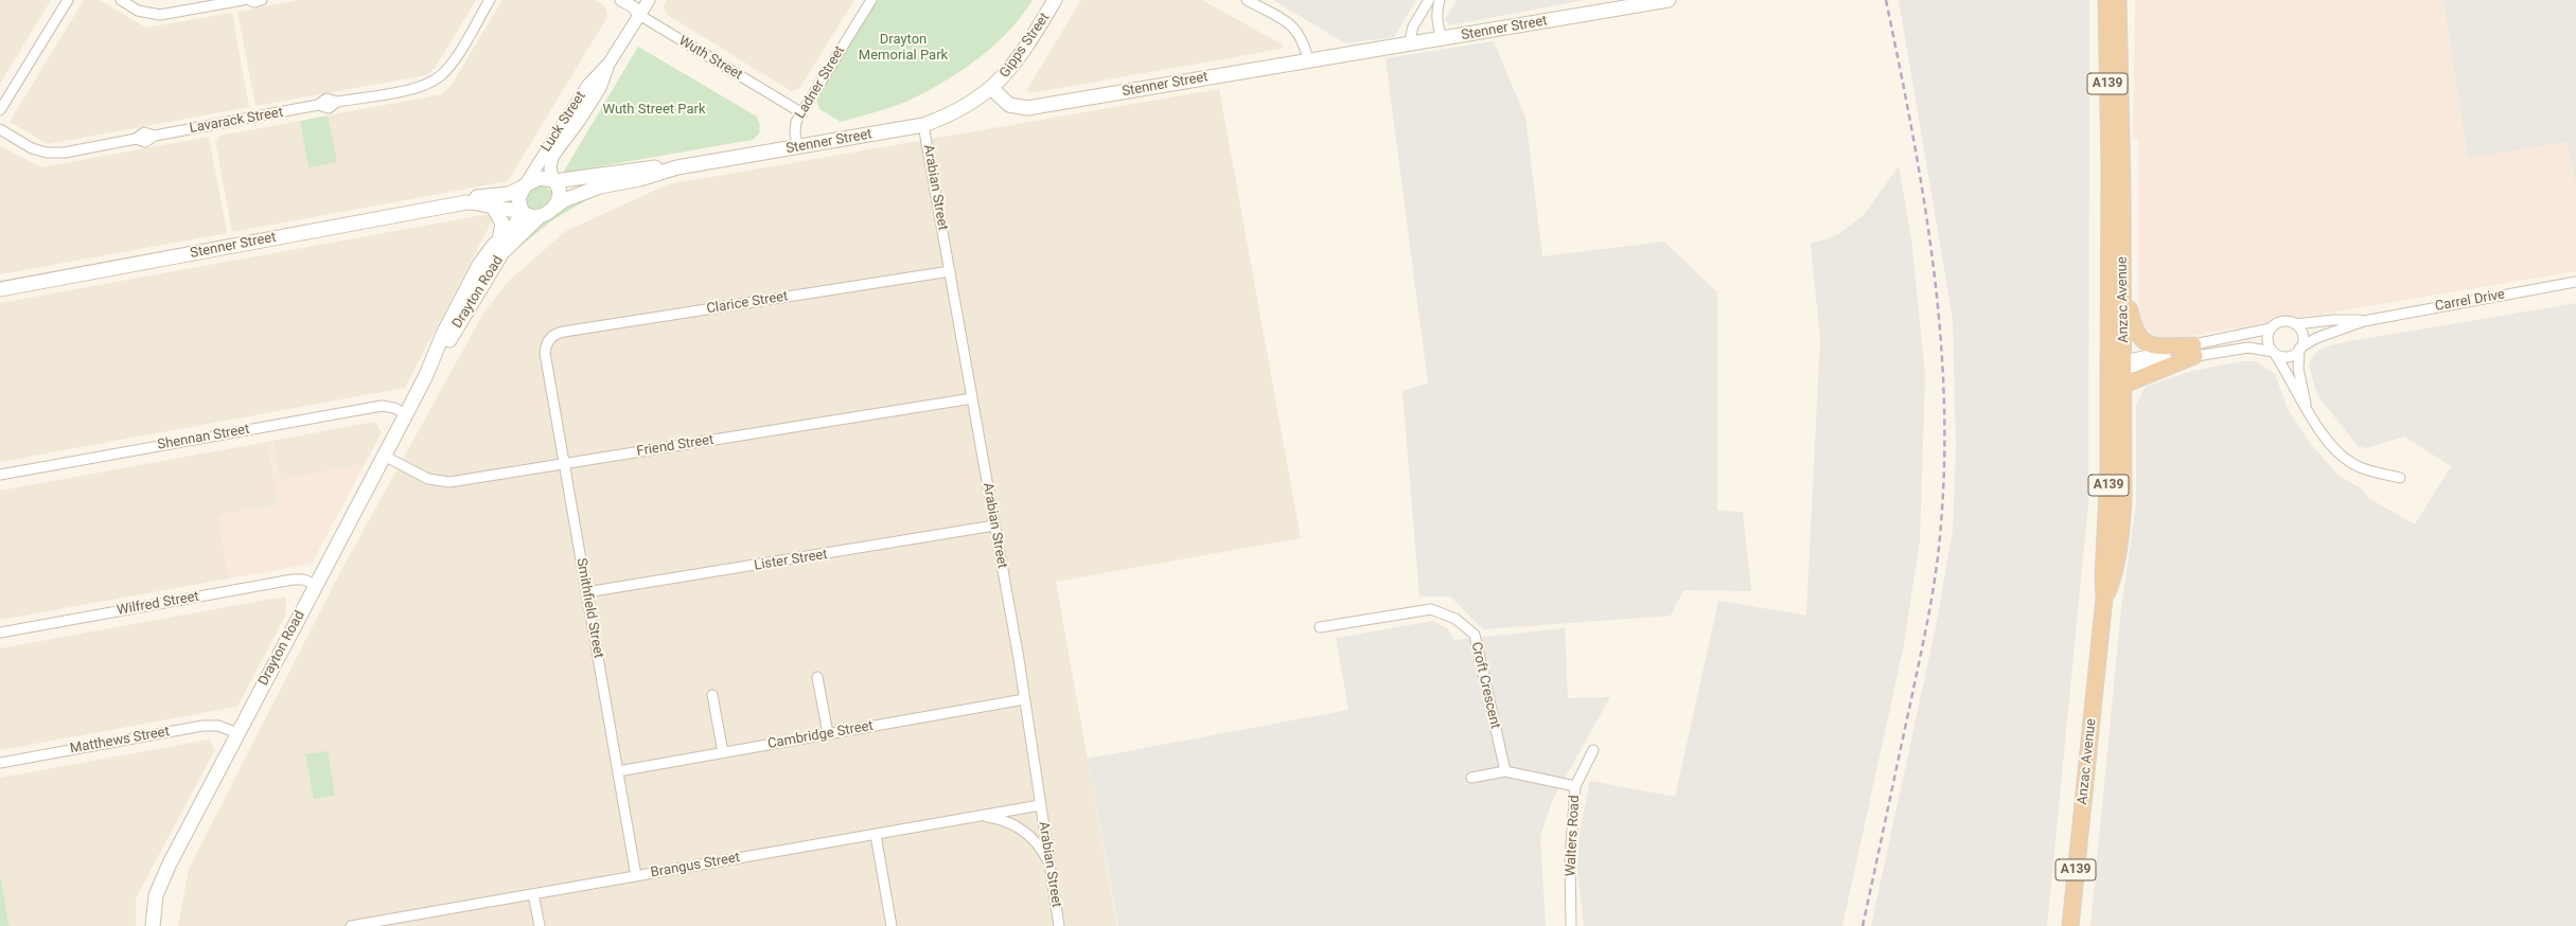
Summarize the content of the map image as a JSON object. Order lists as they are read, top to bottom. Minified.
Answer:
{"streets":{"highway":["A139","Anzac Avenue"],"main road":["Stenner Street","Gipps Street","Drayton Road"],"street":["Wuth Street","Ladner Street","Lavarack Street","Luck Street","Arabian Street","Carrel Drive","Clarice Street","Shennan Street","Friend Street","Lister Street","Wilfred Street","Smithfield Street","Croft Crescent","Cambridge Street","Matthews Street","Walters Road","Brangus Street"]},"crossings":[["Stenner Street","Gipps Street"],["Stenner Street","Ladner Street"],["Stenner Street","Luck Street"],["Stenner Street","Arabian Street"],["Stenner Street","Drayton Road"],["Wuth Street","Ladner Street"],["Wuth Street","Luck Street"],["Luck Street","Drayton Road"],["Arabian Street","Clarice Street"],["Arabian Street","Friend Street"],["Arabian Street","Lister Street"],["Arabian Street","Cambridge Street"],["Arabian Street","Brangus Street"],["Drayton Road","Shennan Street"],["Drayton Road","Friend Street"],["Drayton Road","Wilfred Street"],["Drayton Road","Matthews Street"],["Clarice Street","Smithfield Street"],["Friend Street","Smithfield Street"],["Lister Street","Smithfield Street"],["Smithfield Street","Cambridge Street"],["Smithfield Street","Brangus Street"]],"parks":["Drayton Memorial Park","Wuth Street Park"]}
